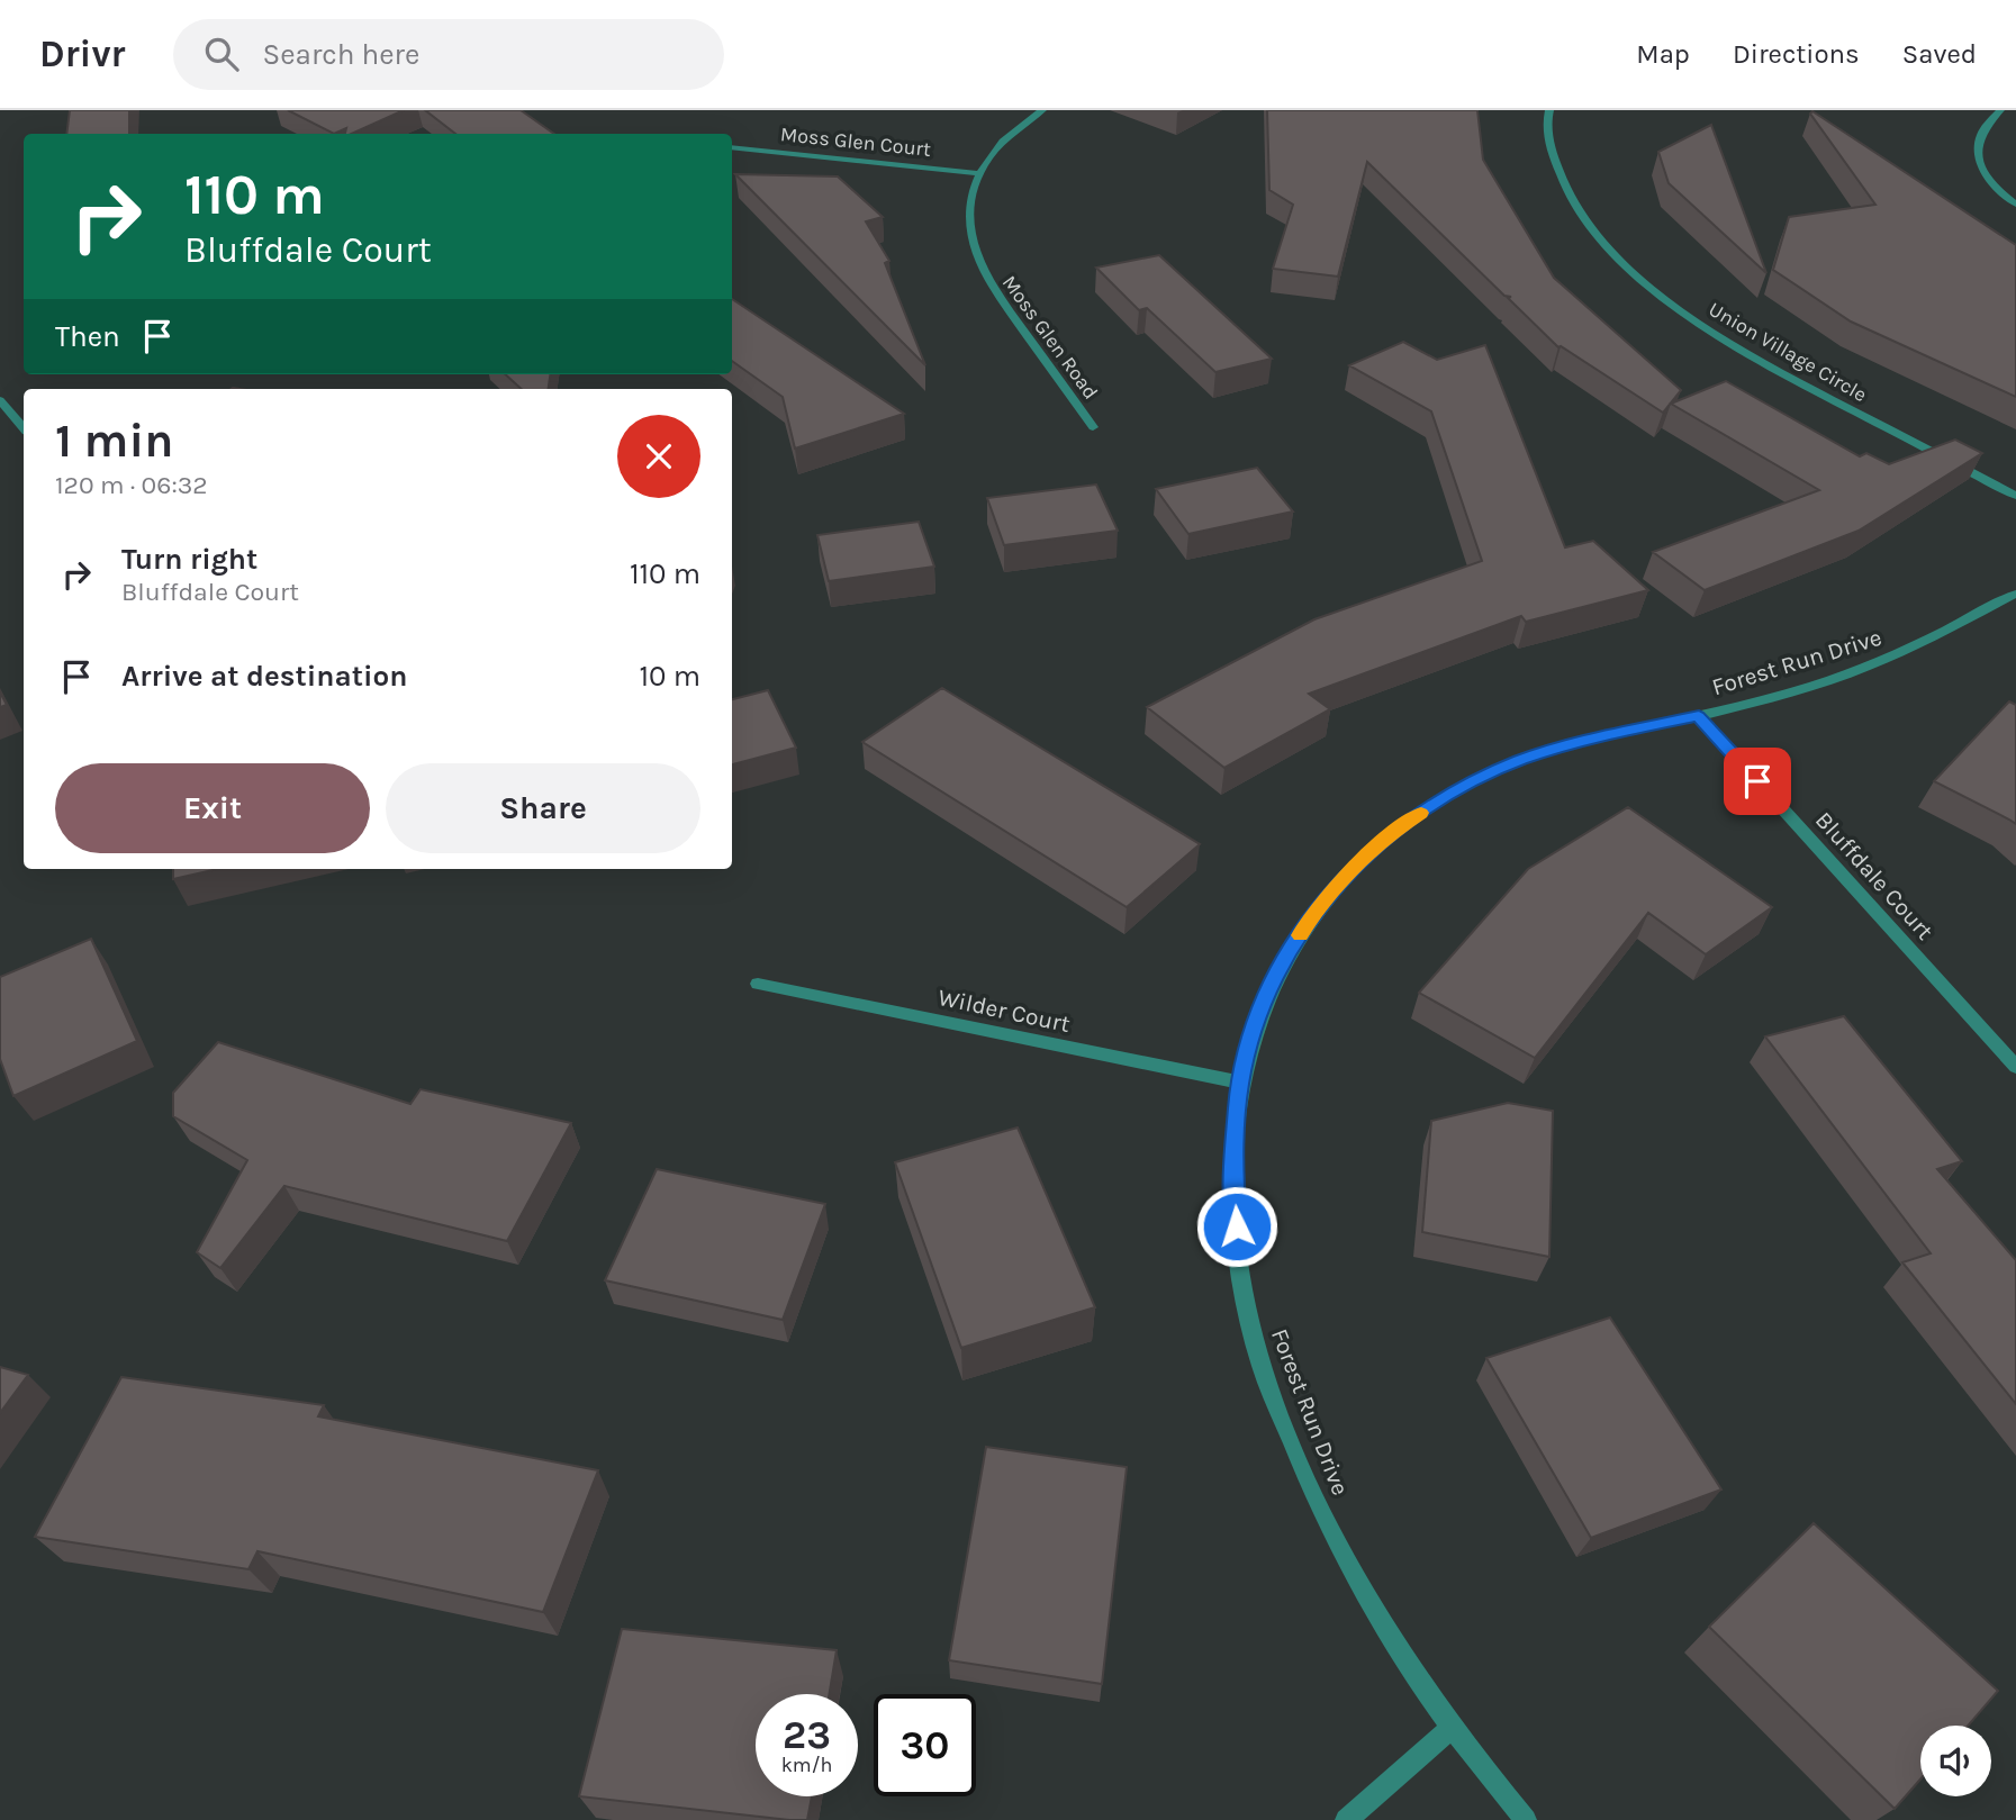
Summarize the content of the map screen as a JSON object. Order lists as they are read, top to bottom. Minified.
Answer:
{"streets":{"street":["Moss Glen Court","Moss Glen Road","Union Village Circle","Forest Run Drive","Bluffdale Court","Wilder Court"]},"crossings":[["Moss Glen Court","Moss Glen Road"],["Forest Run Drive","Bluffdale Court"],["Forest Run Drive","Wilder Court"]],"page":{"header":"Drivr","search":"Search here","nav":["Map","Directions","Saved"],"turn":["110 m","Bluffdale Court"],"then":"Then","heading":["1 min","120 m · 06:32"],"list":[{"name":"Turn right","note":"Bluffdale Court","value":"110 m"},{"name":"Arrive at destination","value":"10 m"}],"buttons":["Exit","Share"],"speed":"23 km/h","limit":"30"}}
